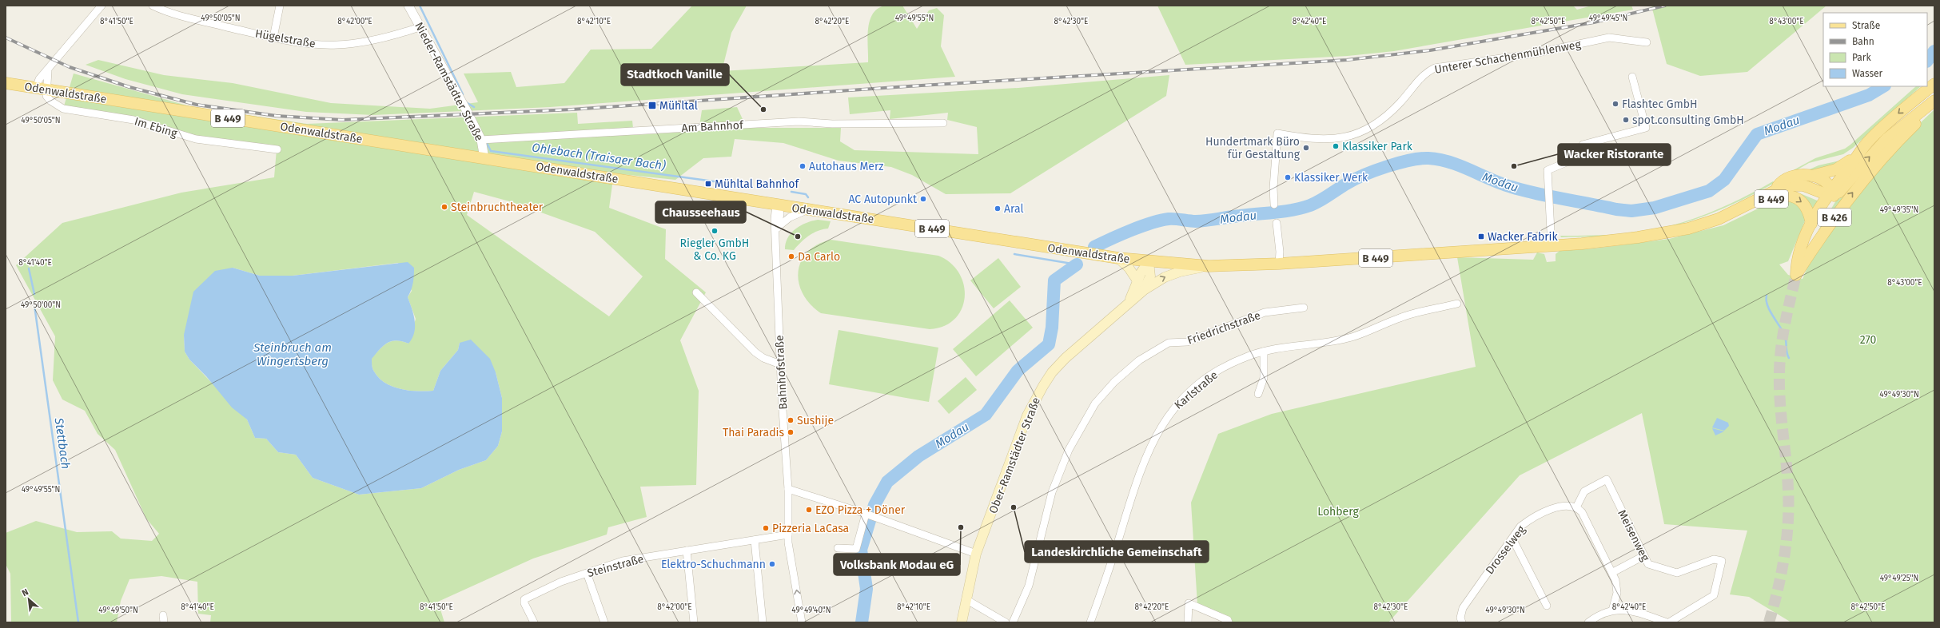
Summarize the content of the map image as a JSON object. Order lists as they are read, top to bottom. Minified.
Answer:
{"streets":{"main road":["Odenwaldstraße","B 449","B 426","Ober-Ramstädter Straße"],"street":["Hügelstraße","Unterer Schachenmühlenweg","Nieder-Ramstädter Straße","Am Bahnhof","Im Ebing","Friedrichstraße","Bahnhofstraße","Karlstraße","Meisenweg","Drosselweg","Steinstraße"]},"crossings":[["Hügelstraße","Nieder-Ramstädter Straße"],["Nieder-Ramstädter Straße","Odenwaldstraße"],["Nieder-Ramstädter Straße","Am Bahnhof"],["Odenwaldstraße","B 449"],["Odenwaldstraße","Im Ebing"],["Odenwaldstraße","Bahnhofstraße"],["Odenwaldstraße","Ober-Ramstädter Straße"],["B 449","B 426"],["B 449","Ober-Ramstädter Straße"],["Bahnhofstraße","Steinstraße"],["Meisenweg","Drosselweg"]],"water":["Modau","Ohlebach (Traisaer Bach)","Steinbruch am Wingertsberg","Stettbach"],"parks":["270","Lohberg"],"places":{"other":["Flashtec GmbH","Stadtkoch Vanille","spot.consulting GmbH","Klassiker Park","Hundertmark Büro für Gestaltung","Autohaus Merz","Wacker Ristorante","Klassiker Werk","AC Autopunkt","Steinbruchtheater","Aral","Riegler GmbH & Co. KG","Chausseehaus","Da Carlo","Sushije","Thai Paradis","Landeskirchliche Gemeinschaft","EZO Pizza + Döner","Volksbank Modau eG","Pizzeria LaCasa","Elektro-Schuchmann"],"transit":["Mühltal","Mühltal Bahnhof","Wacker Fabrik"]},"legend":["Straße","Bahn","Park","Wasser"],"north":"top left","coordinates":["49°49'55\"N","49°49'45\"N","49°50'05\"N","8°41'50\"E","8°42'00\"E","8°42'10\"E","8°42'20\"E","8°42'30\"E","8°42'40\"E","8°42'50\"E","8°43'00\"E","49°49'35\"N","8°41'40\"E","49°50'00\"N","49°49'30\"N","49°49'25\"N","49°49'50\"N","49°49'40\"N"]}
